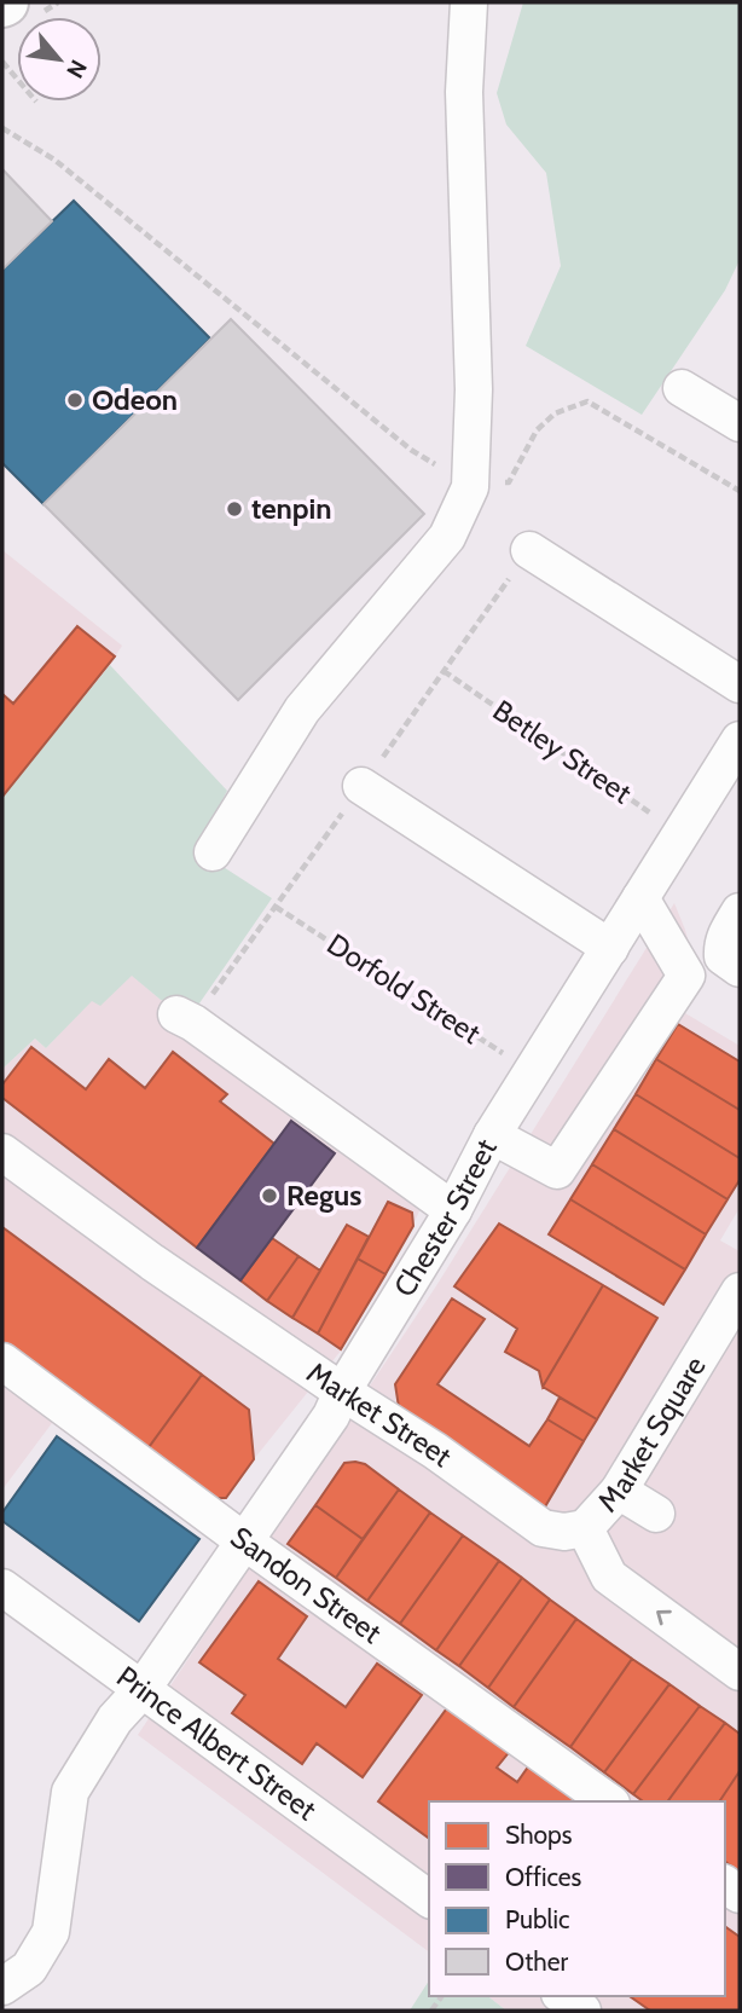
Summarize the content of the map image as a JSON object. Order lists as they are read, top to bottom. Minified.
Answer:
{"streets":{"street":["Chester Street","Market Street","Market Square","Sandon Street","Prince Albert Street"],"path":["Betley Street","Dorfold Street"]},"crossings":[["Betley Street","Chester Street"],["Dorfold Street","Chester Street"],["Chester Street","Market Street"],["Chester Street","Sandon Street"],["Chester Street","Prince Albert Street"],["Market Street","Market Square"]],"places":["Odeon","tenpin","Regus"],"legend":["Shops","Offices","Public","Other"],"north":"bottom right"}
